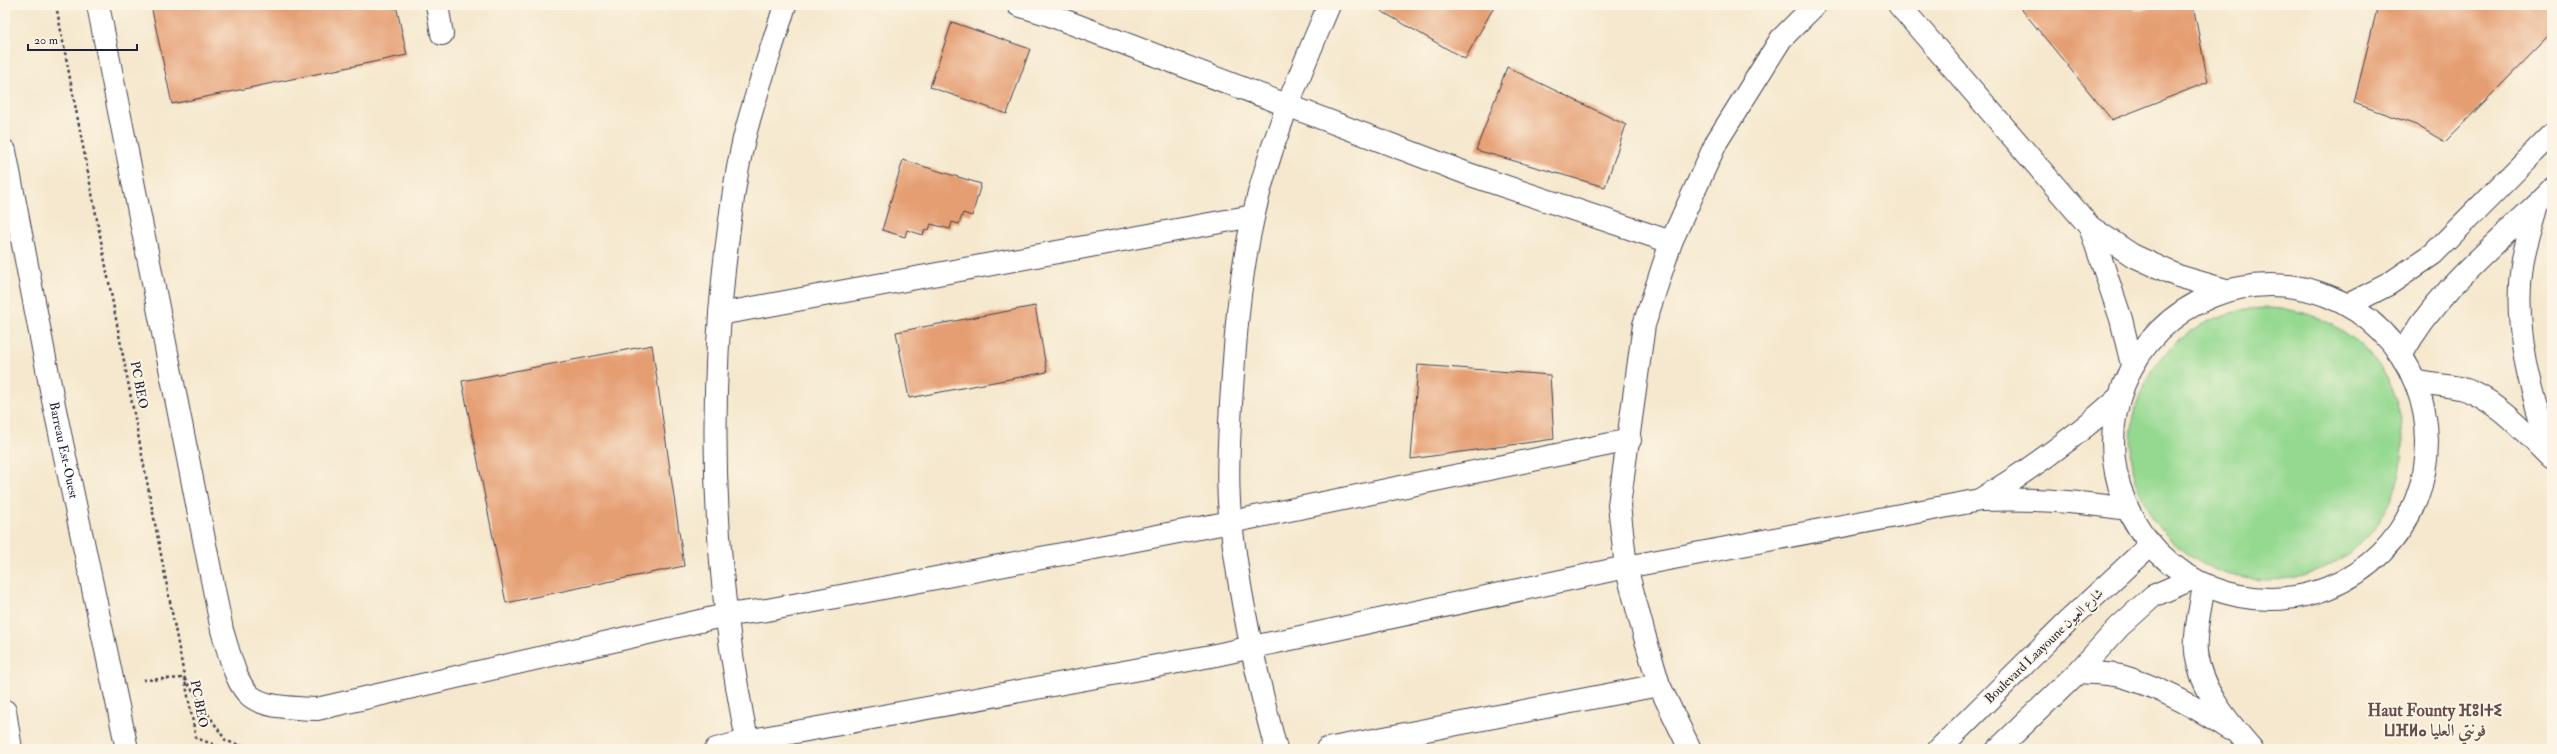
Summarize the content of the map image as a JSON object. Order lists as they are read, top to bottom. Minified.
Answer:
{"streets":{"street":["Barreau Est-Ouest","Boulevard Laayoune شارع العيون"],"path":["PC BEO"]},"districts":["Haut Founty ⴼⵓⵏⵜⵉ ⵡⴼⵍⴰ فونتي العليا"],"scale_bar":"20 m"}
